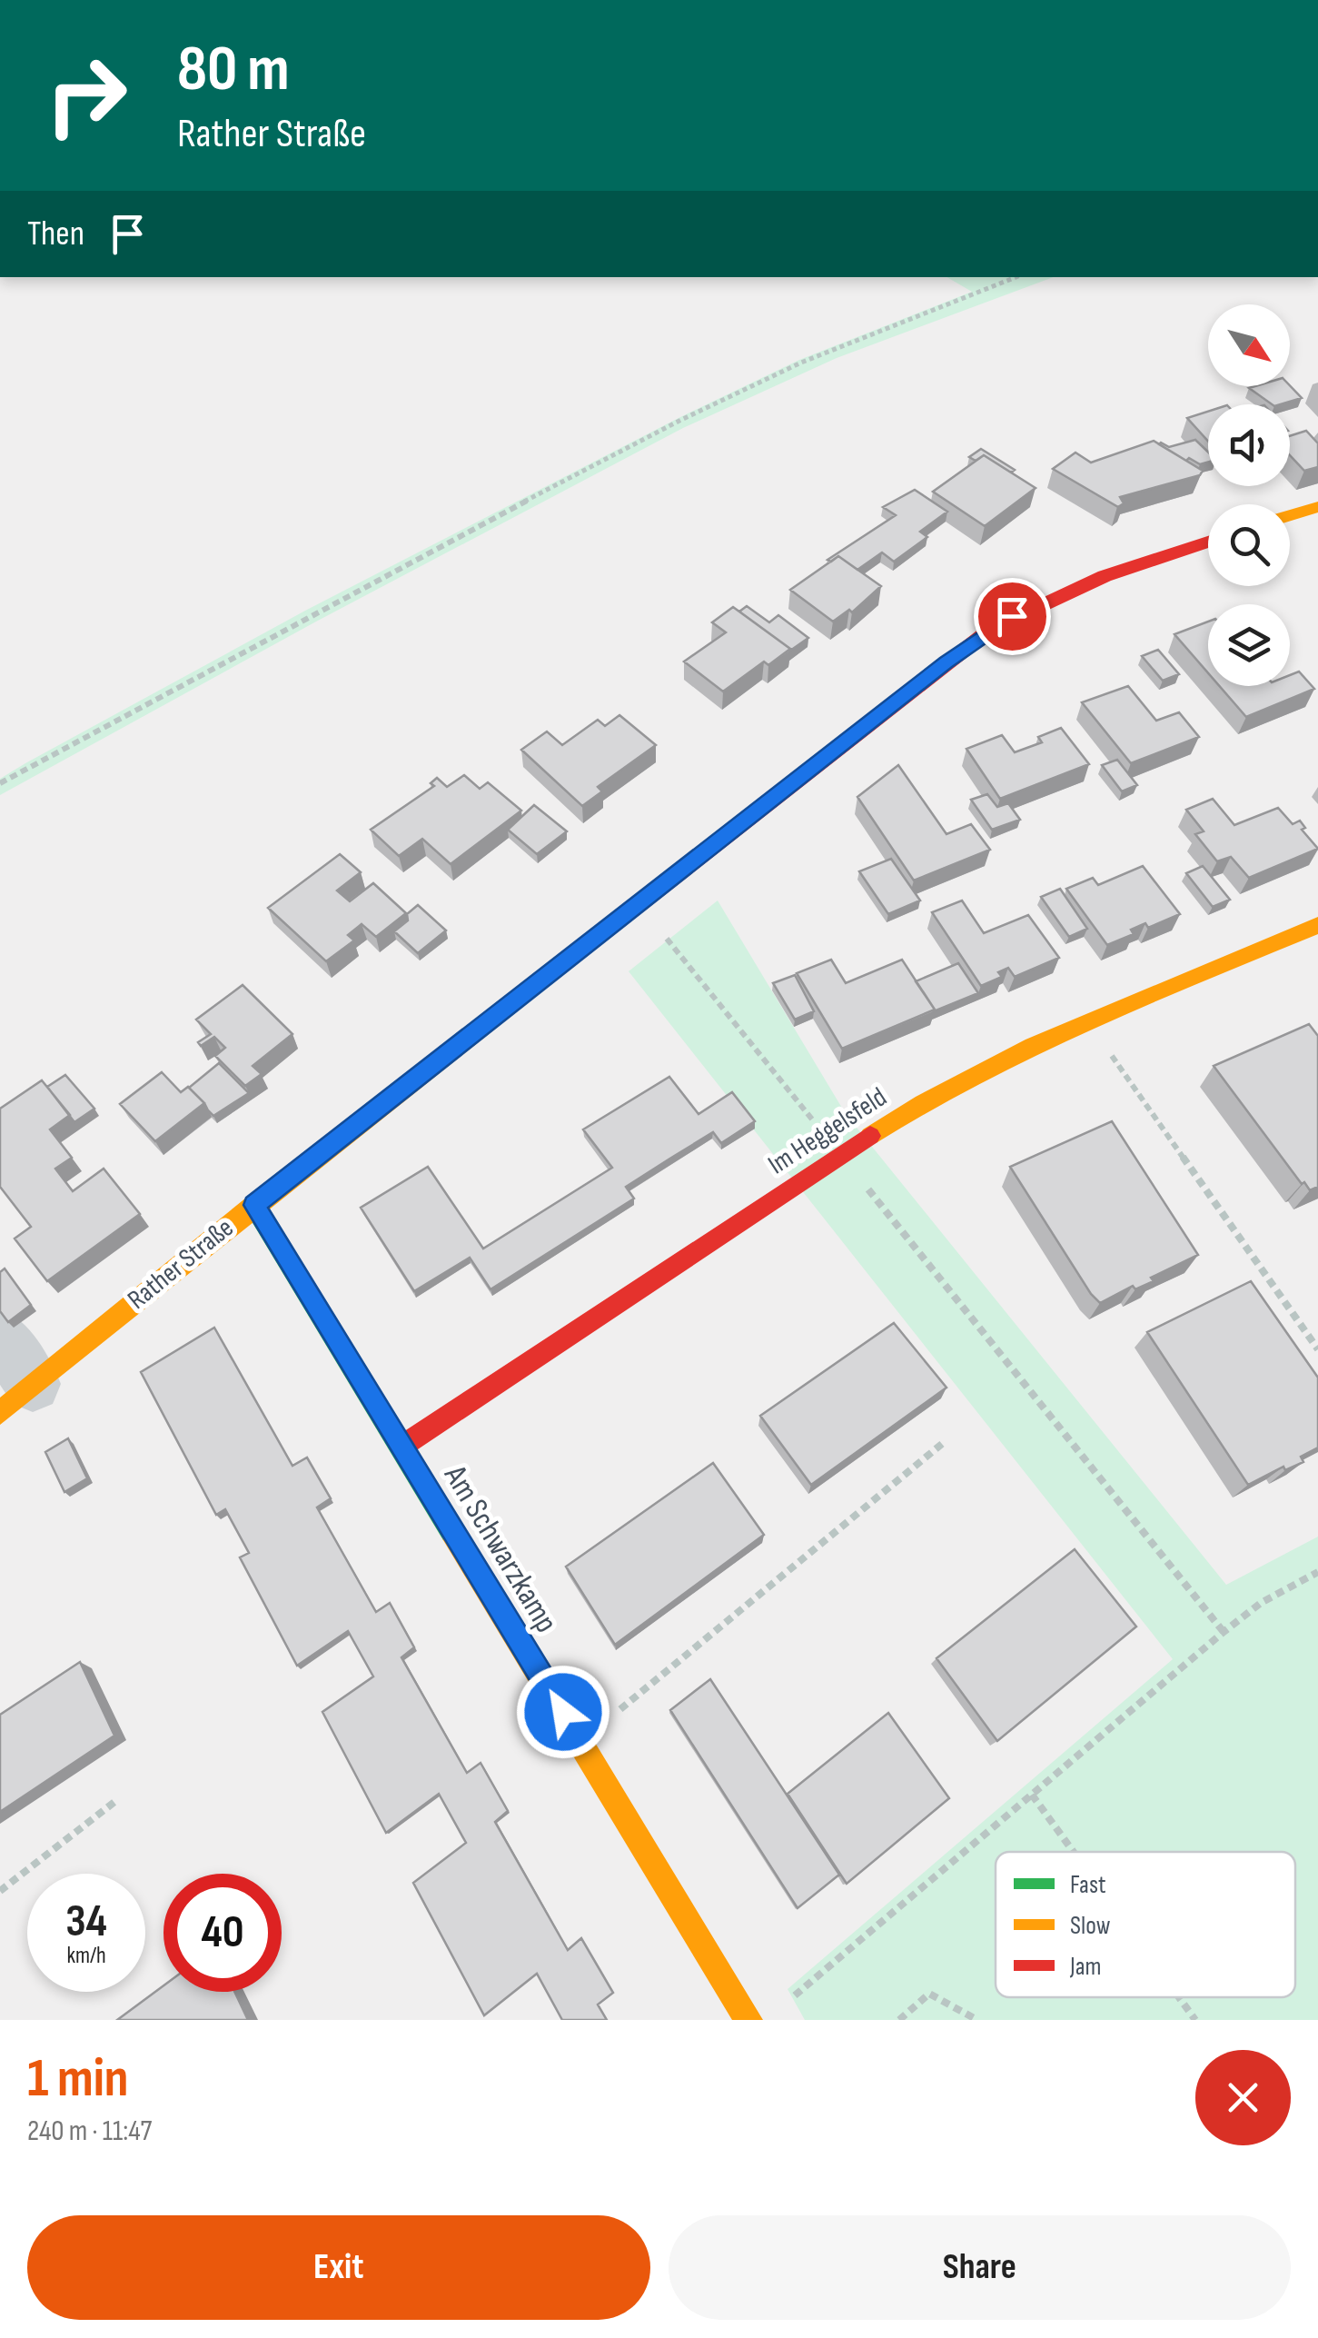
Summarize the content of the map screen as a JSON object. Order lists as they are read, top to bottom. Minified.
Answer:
{"streets":{"street":["Im Heggelsfeld","Rather Straße","Am Schwarzkamp"]},"crossings":[["Im Heggelsfeld","Am Schwarzkamp"],["Rather Straße","Am Schwarzkamp"]],"legend":["Fast","Slow","Jam"],"north":"bottom right","page":{"turn":["80 m","Rather Straße"],"then":"Then","speed":"34 km/h","limit":"40","heading":["1 min","240 m · 11:47"],"buttons":["Exit","Share"]}}
